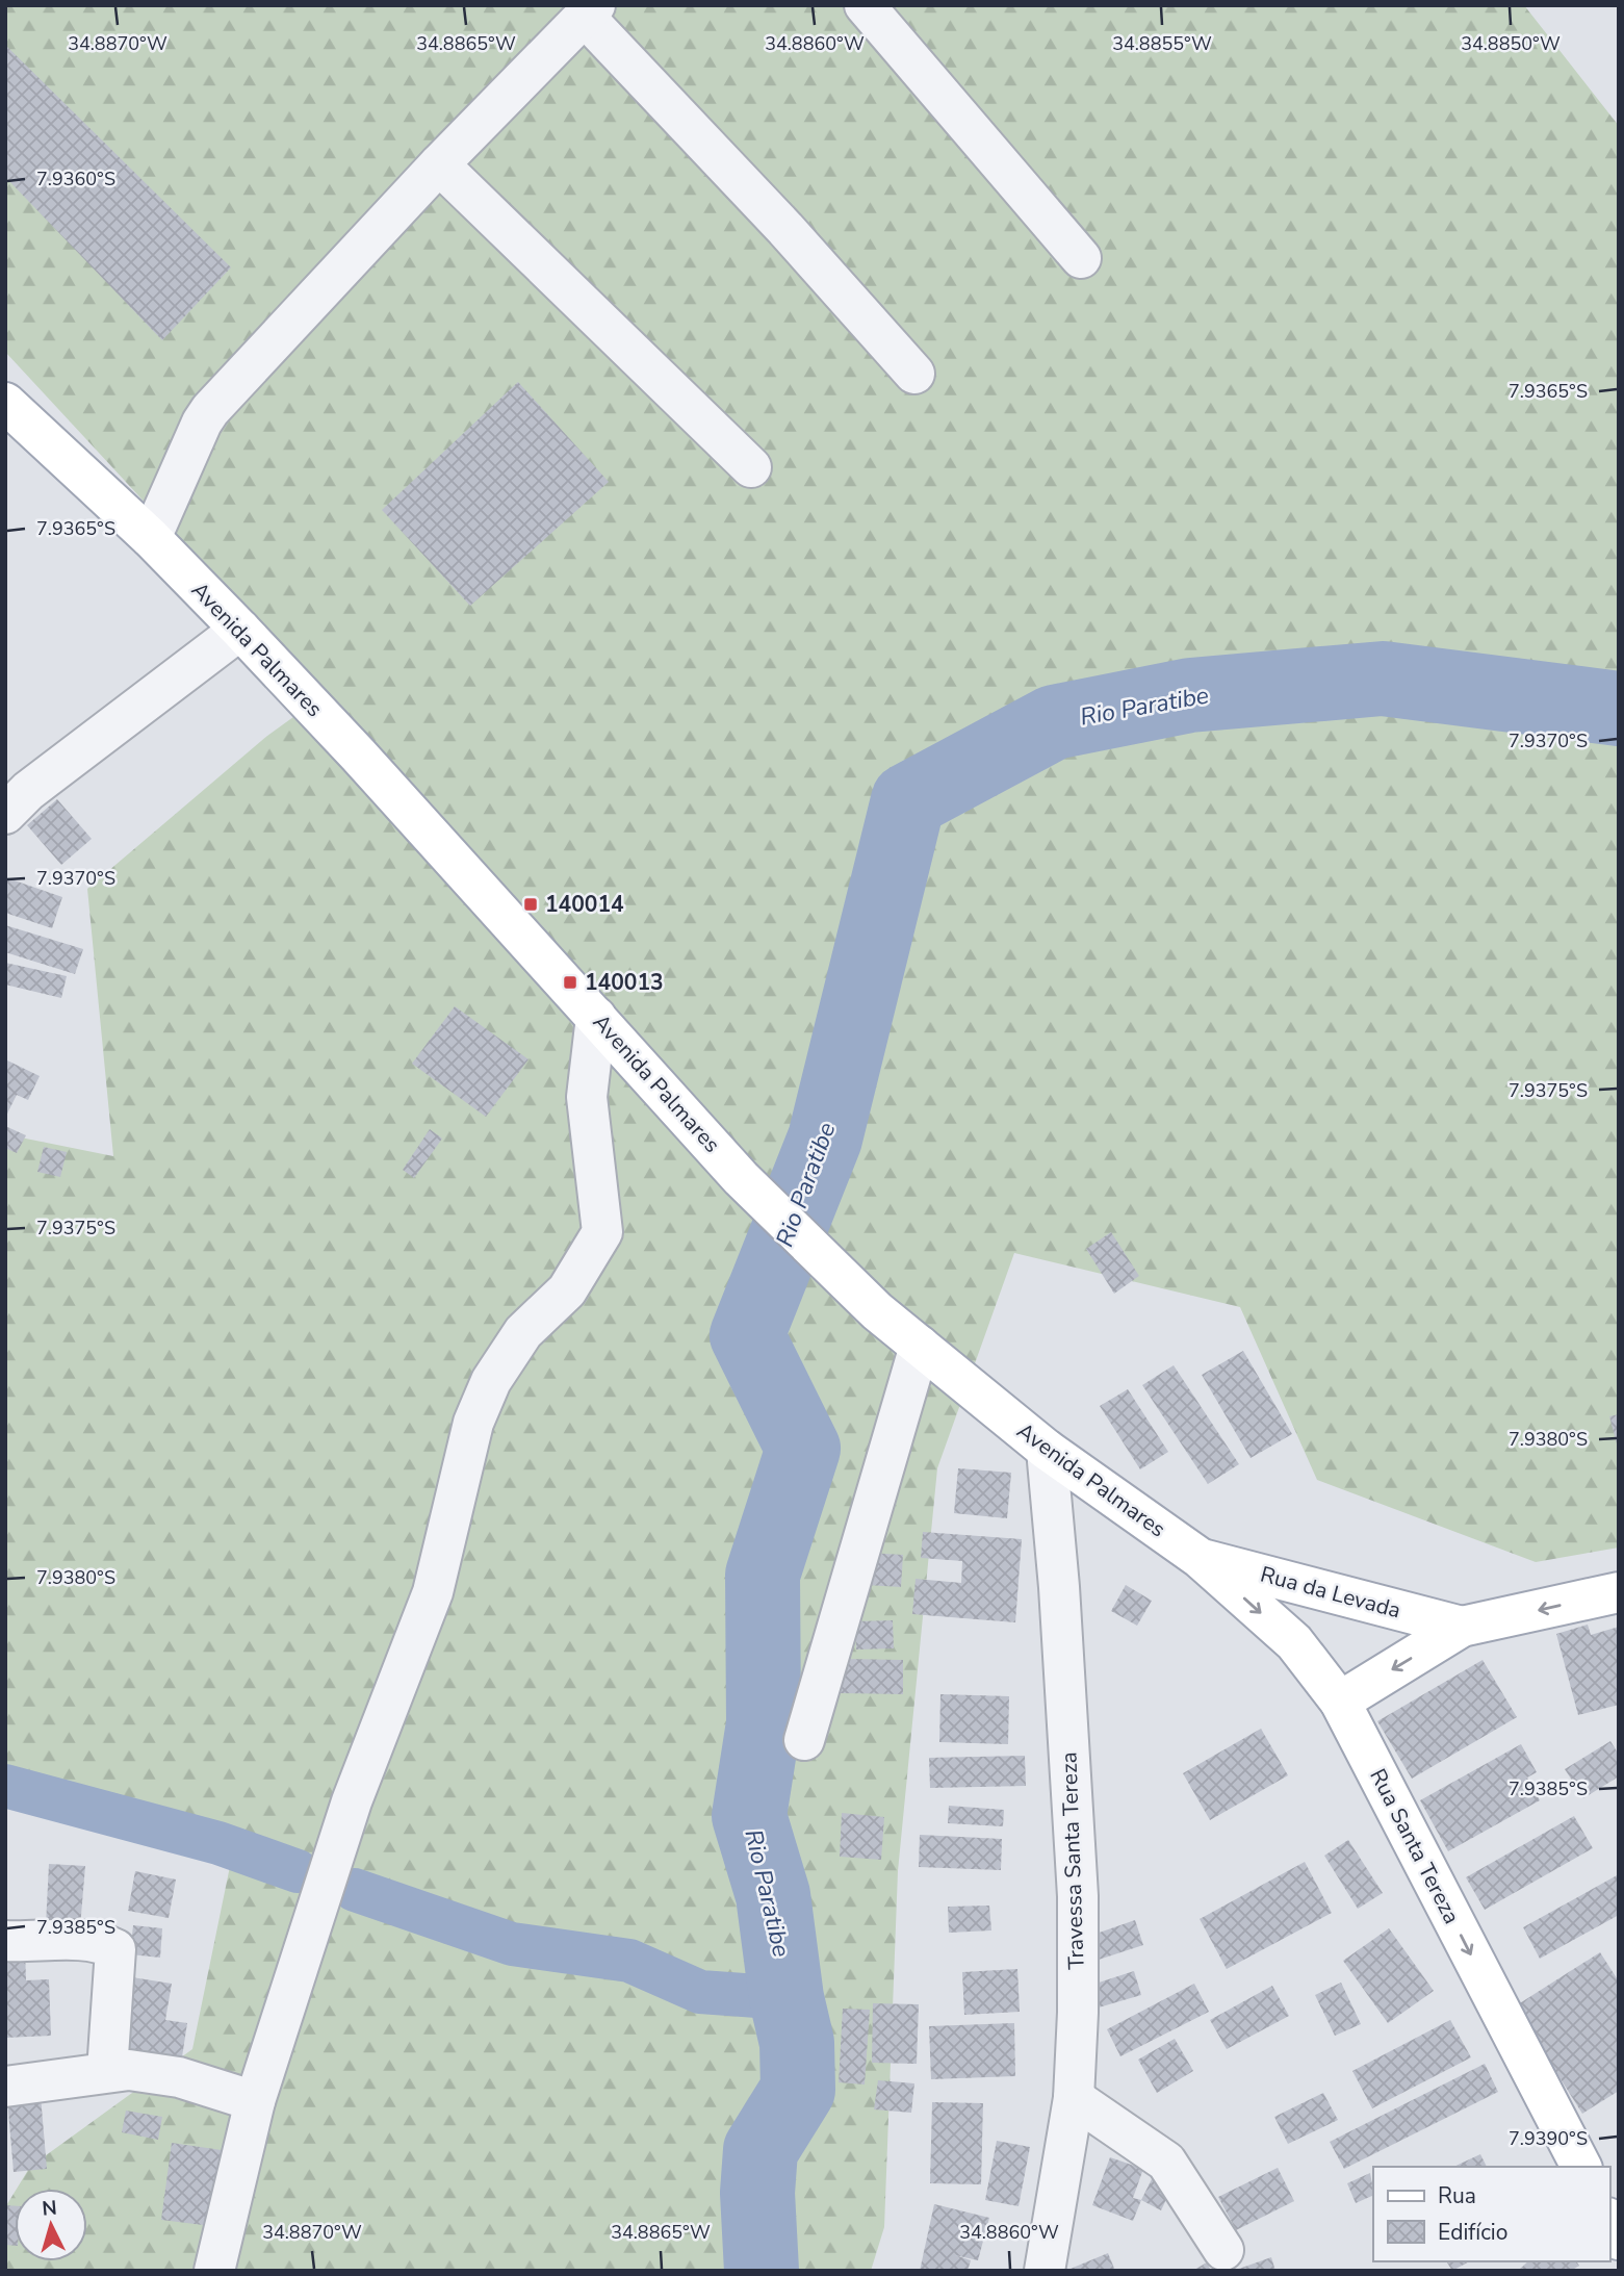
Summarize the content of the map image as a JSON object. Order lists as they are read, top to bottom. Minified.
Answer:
{"streets":{"main road":["Avenida Palmares","Rua da Levada","Rua Santa Tereza"],"street":["Travessa Santa Tereza"]},"crossings":[["Avenida Palmares","Rua da Levada"],["Avenida Palmares","Rua Santa Tereza"],["Avenida Palmares","Travessa Santa Tereza"],["Rua da Levada","Rua Santa Tereza"]],"one_way":["Rua da Levada","Rua Santa Tereza"],"water":["Rio Paratibe"],"places":{"transit":["140014","140013"]},"legend":["Rua","Edifício"],"north":"top","coordinates":["34.8870°W","34.8865°W","34.8860°W","34.8855°W","34.8850°W","7.9360°S","7.9365°S","7.9370°S","7.9375°S","7.9380°S","7.9385°S","7.9390°S"]}
